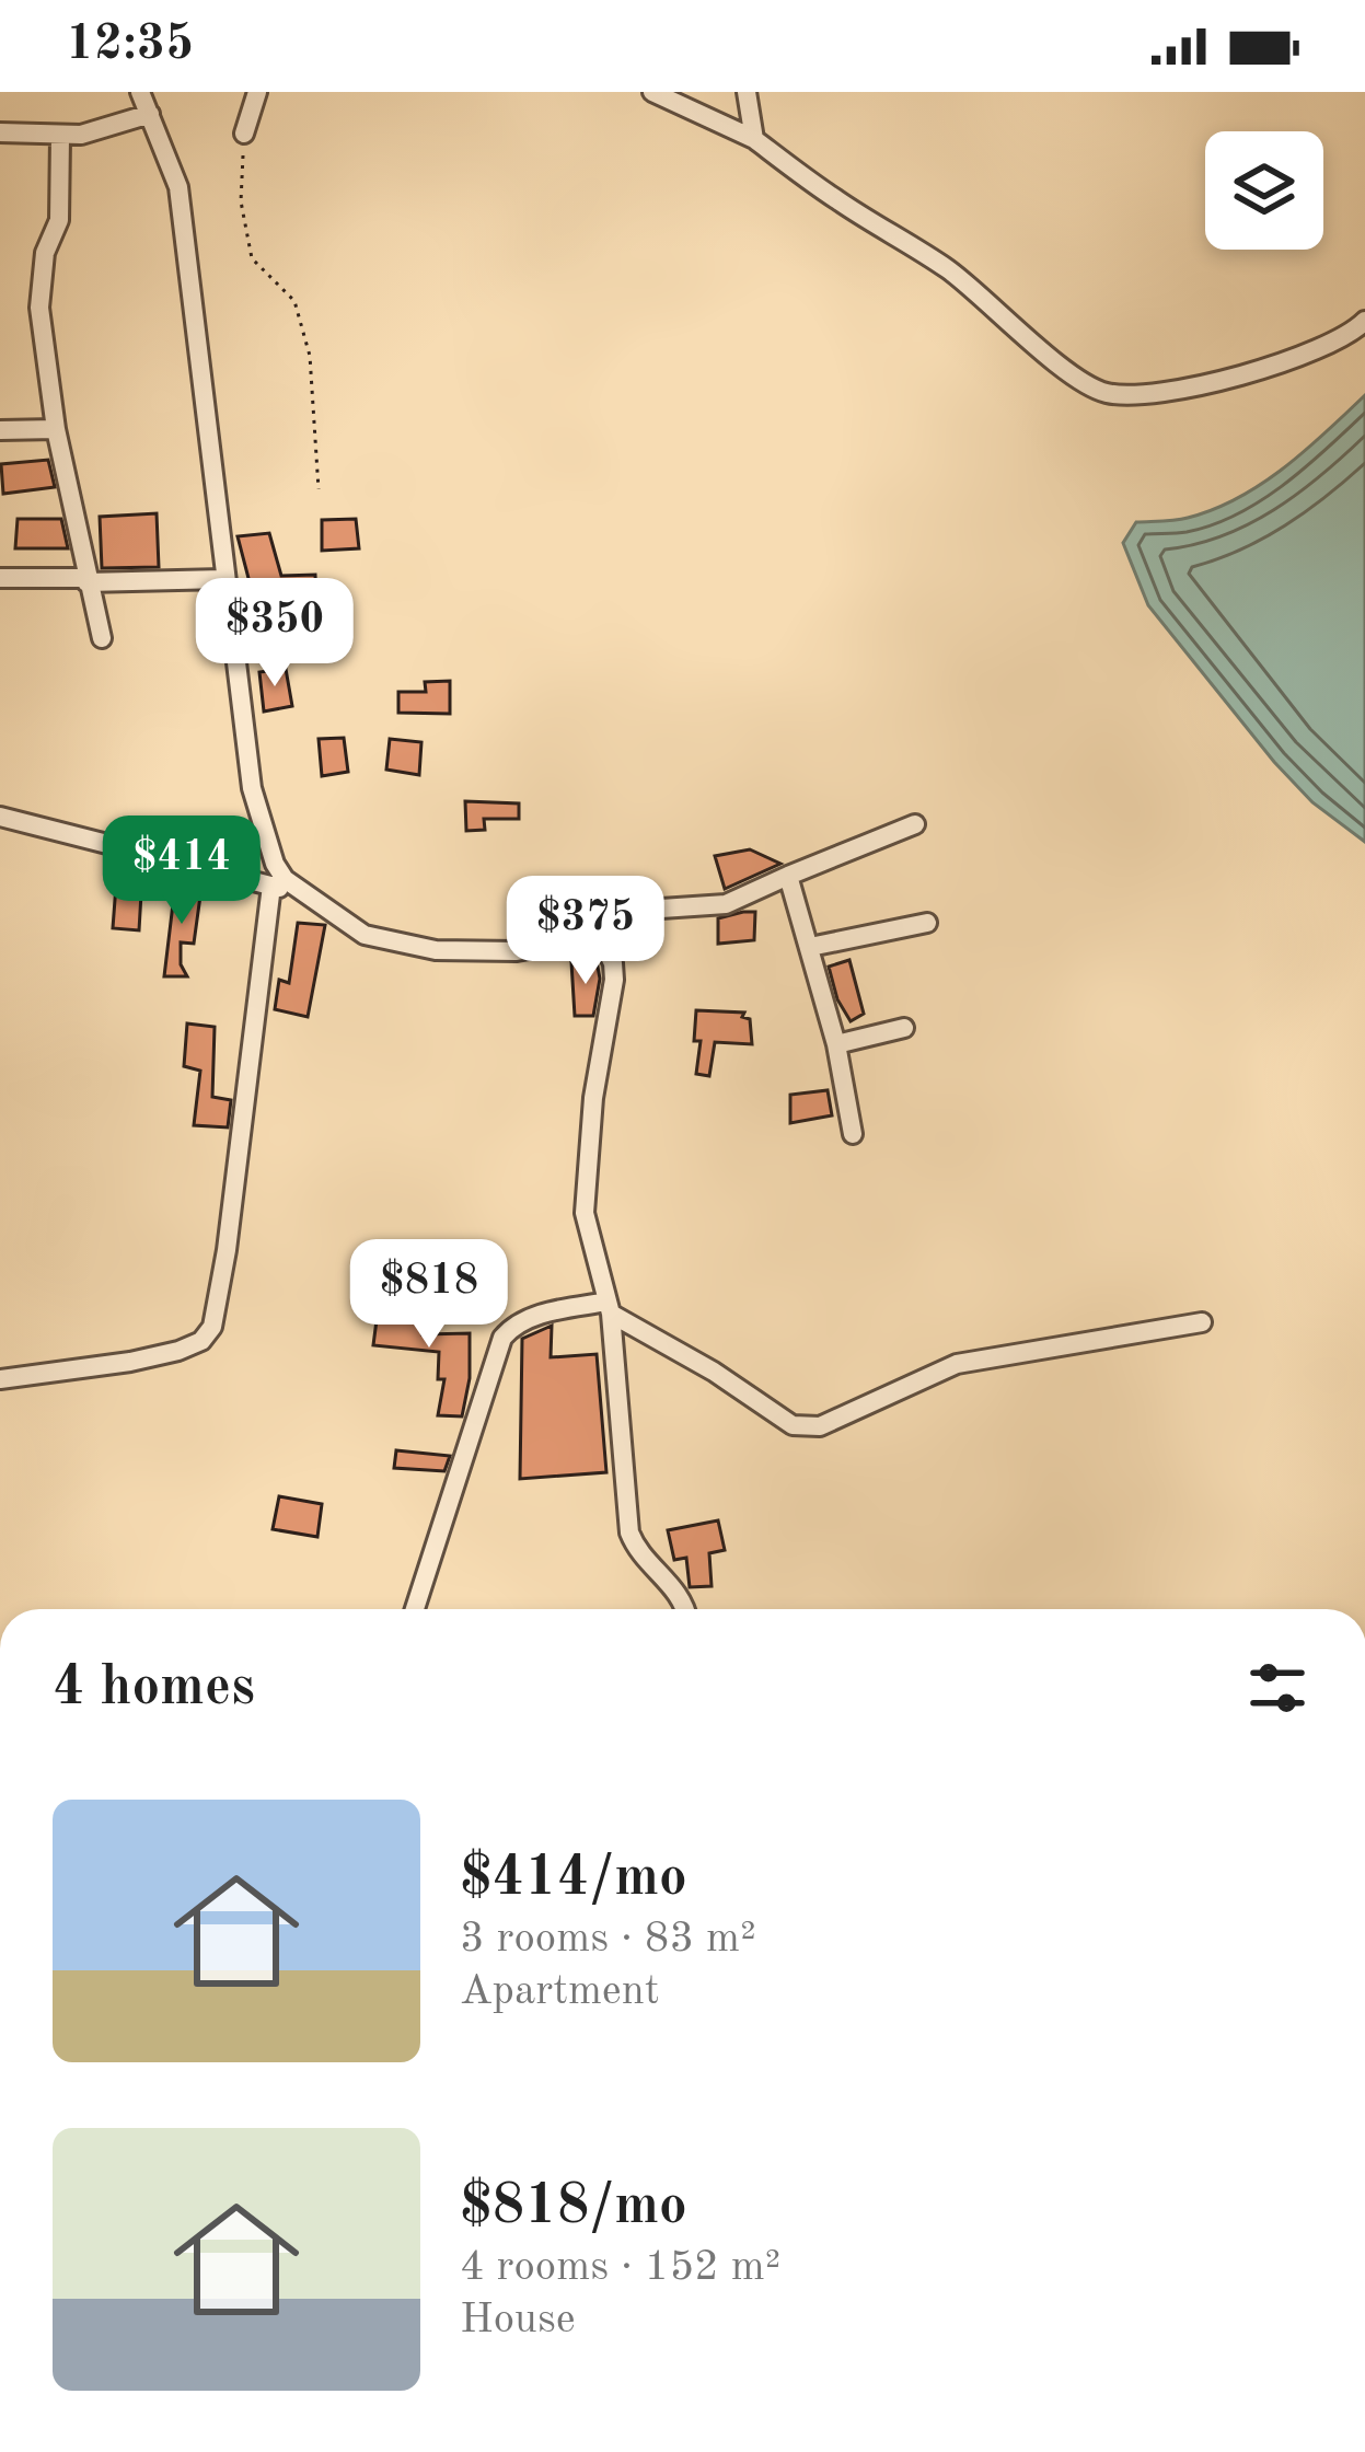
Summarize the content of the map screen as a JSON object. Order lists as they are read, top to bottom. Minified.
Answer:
{"page":{"status":"12:35","price":["$350","$414","$375","$818"],"heading":"4 homes","list":[{"name":"$414/mo","note":"3 rooms · 83 m² · Apartment"},{"name":"$818/mo","note":"4 rooms · 152 m² · House"}]}}
